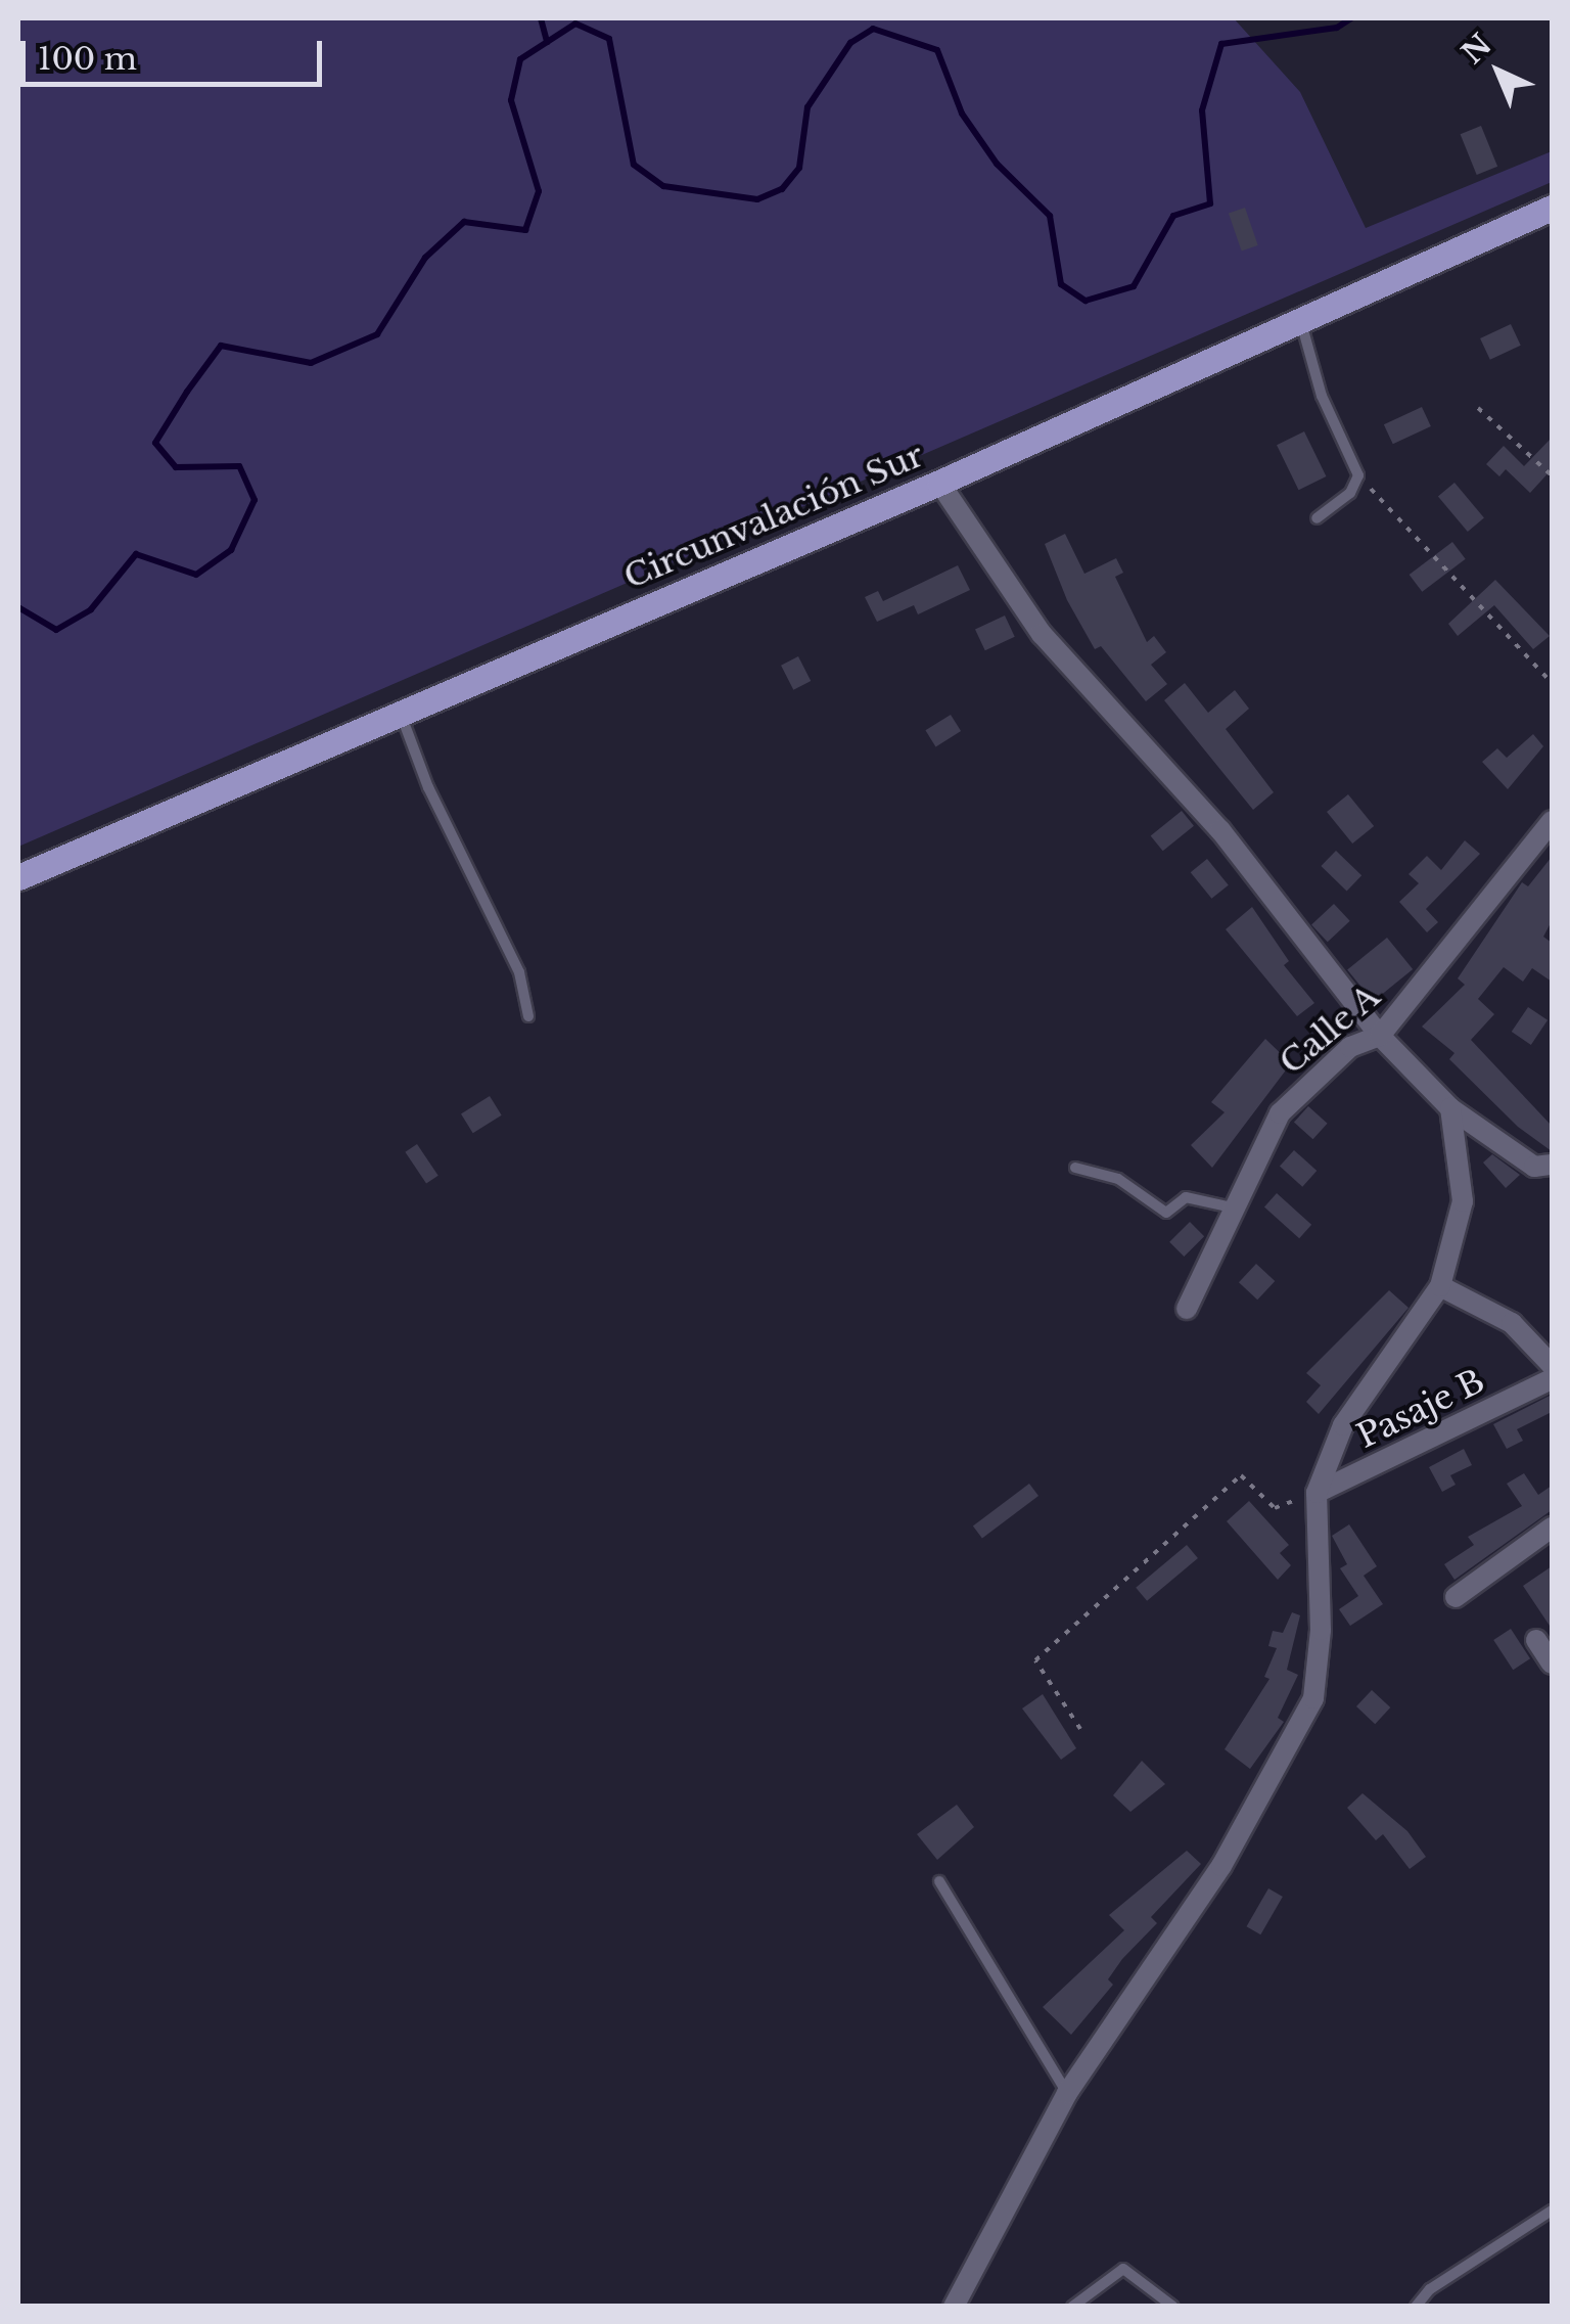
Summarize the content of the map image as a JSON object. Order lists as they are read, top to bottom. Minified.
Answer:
{"streets":{"main road":["Circunvalación Sur"],"street":["Calle A","Pasaje B"]},"scale_bar":"100 m","north":"top left"}
